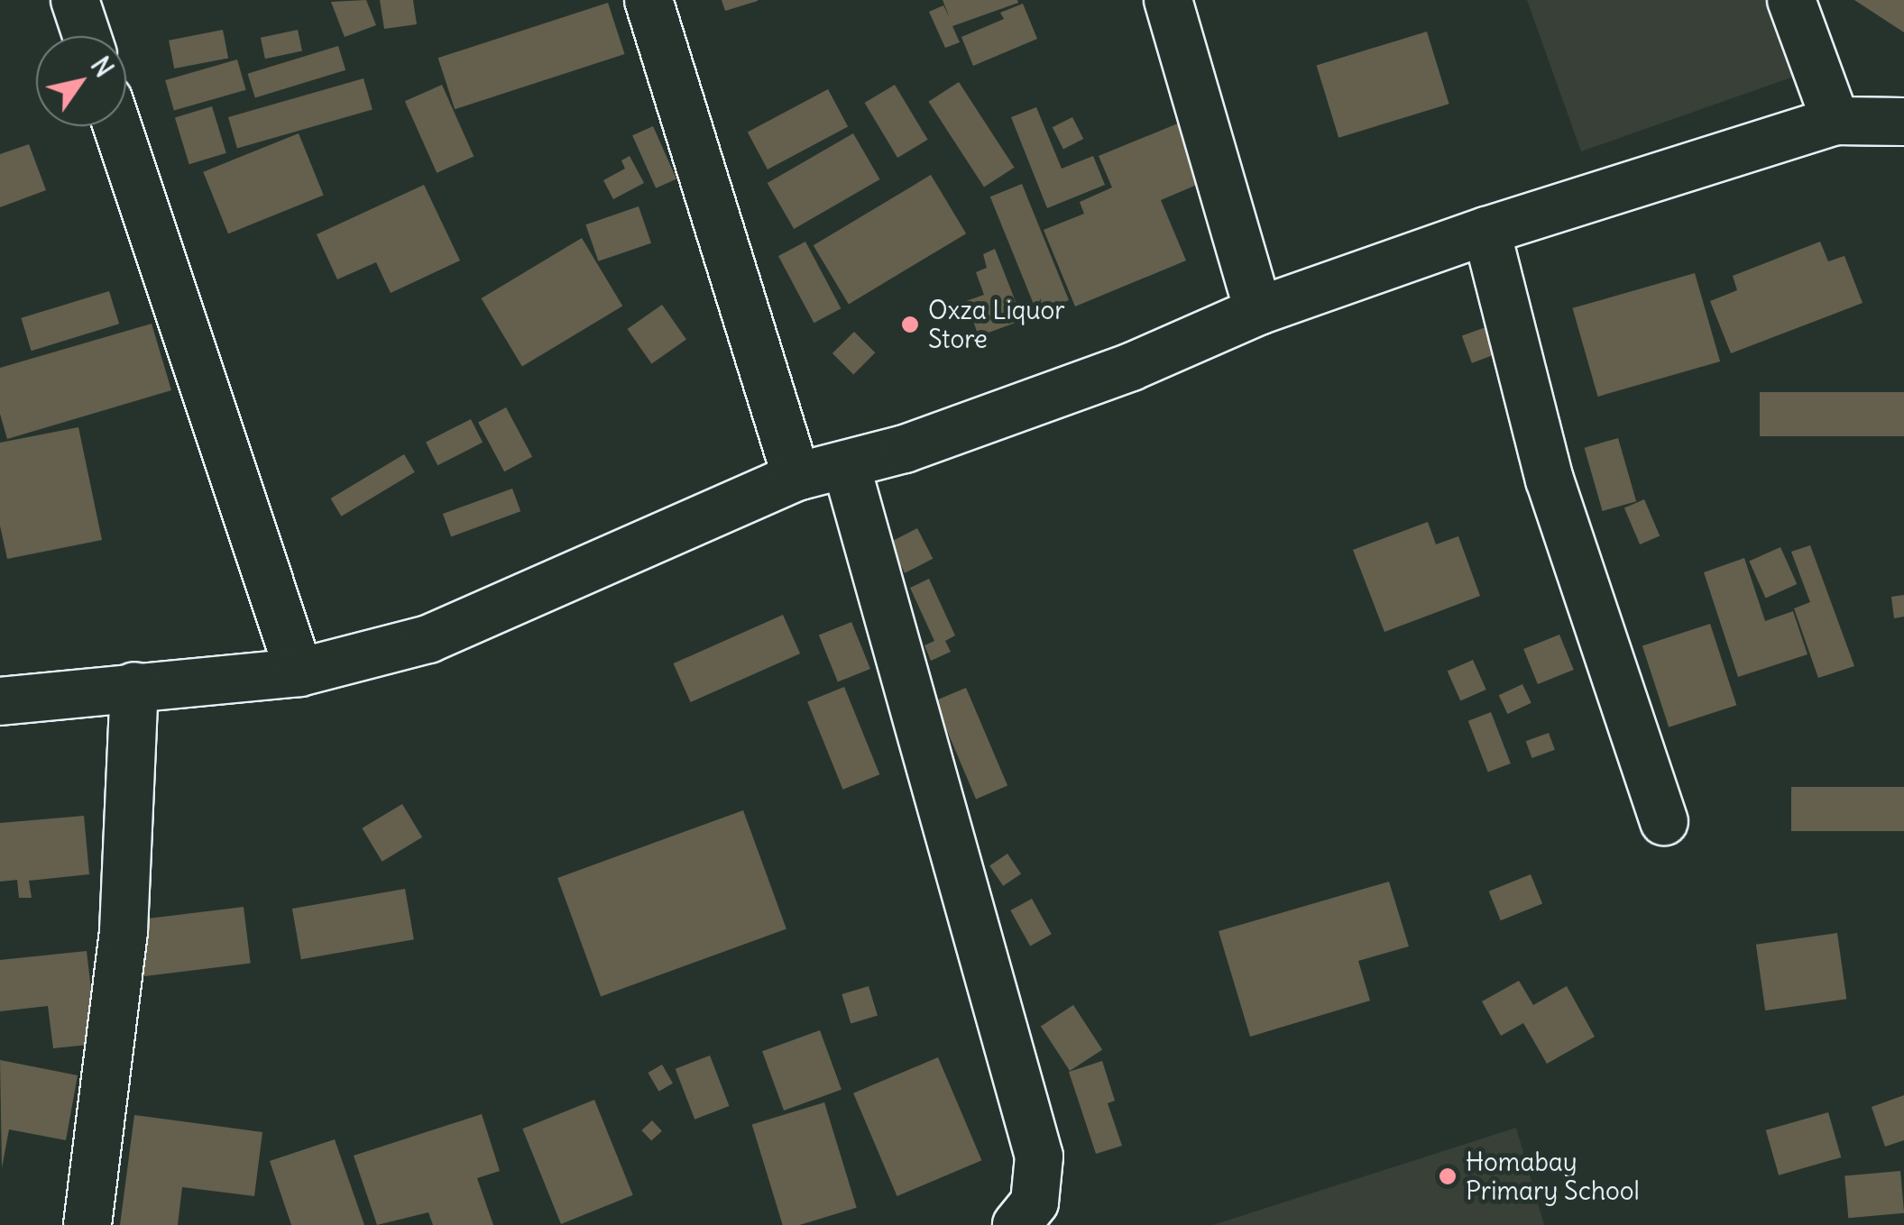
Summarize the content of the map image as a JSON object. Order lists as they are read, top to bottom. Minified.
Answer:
{"places":["Oxza Liquor Store","Homabay Primary School"],"north":"top right"}
